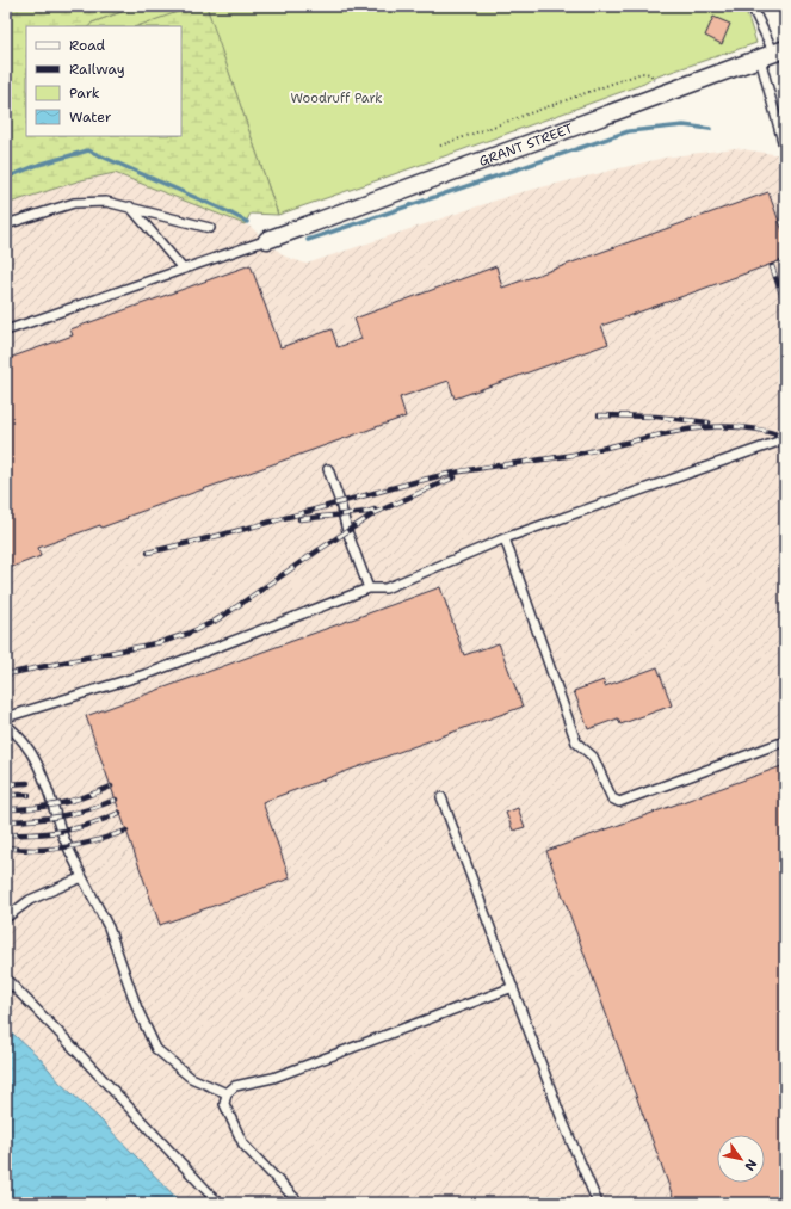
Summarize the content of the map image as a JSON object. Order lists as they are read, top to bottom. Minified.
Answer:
{"streets":{"street":["GRANT STREET"]},"parks":["Woodruff Park"],"legend":["Road","Railway","Park","Water"],"north":"bottom right"}
